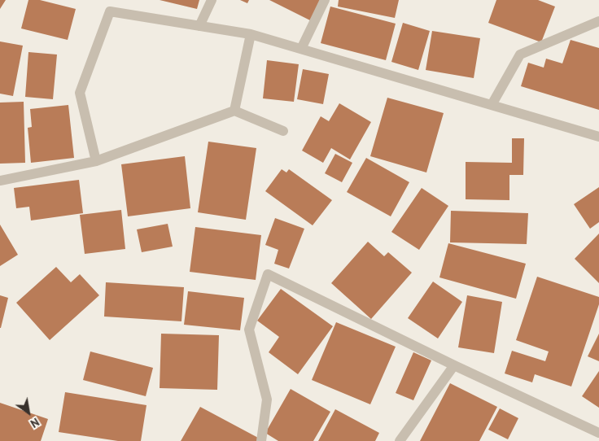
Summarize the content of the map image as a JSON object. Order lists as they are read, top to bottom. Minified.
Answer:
{"north":"bottom right"}
